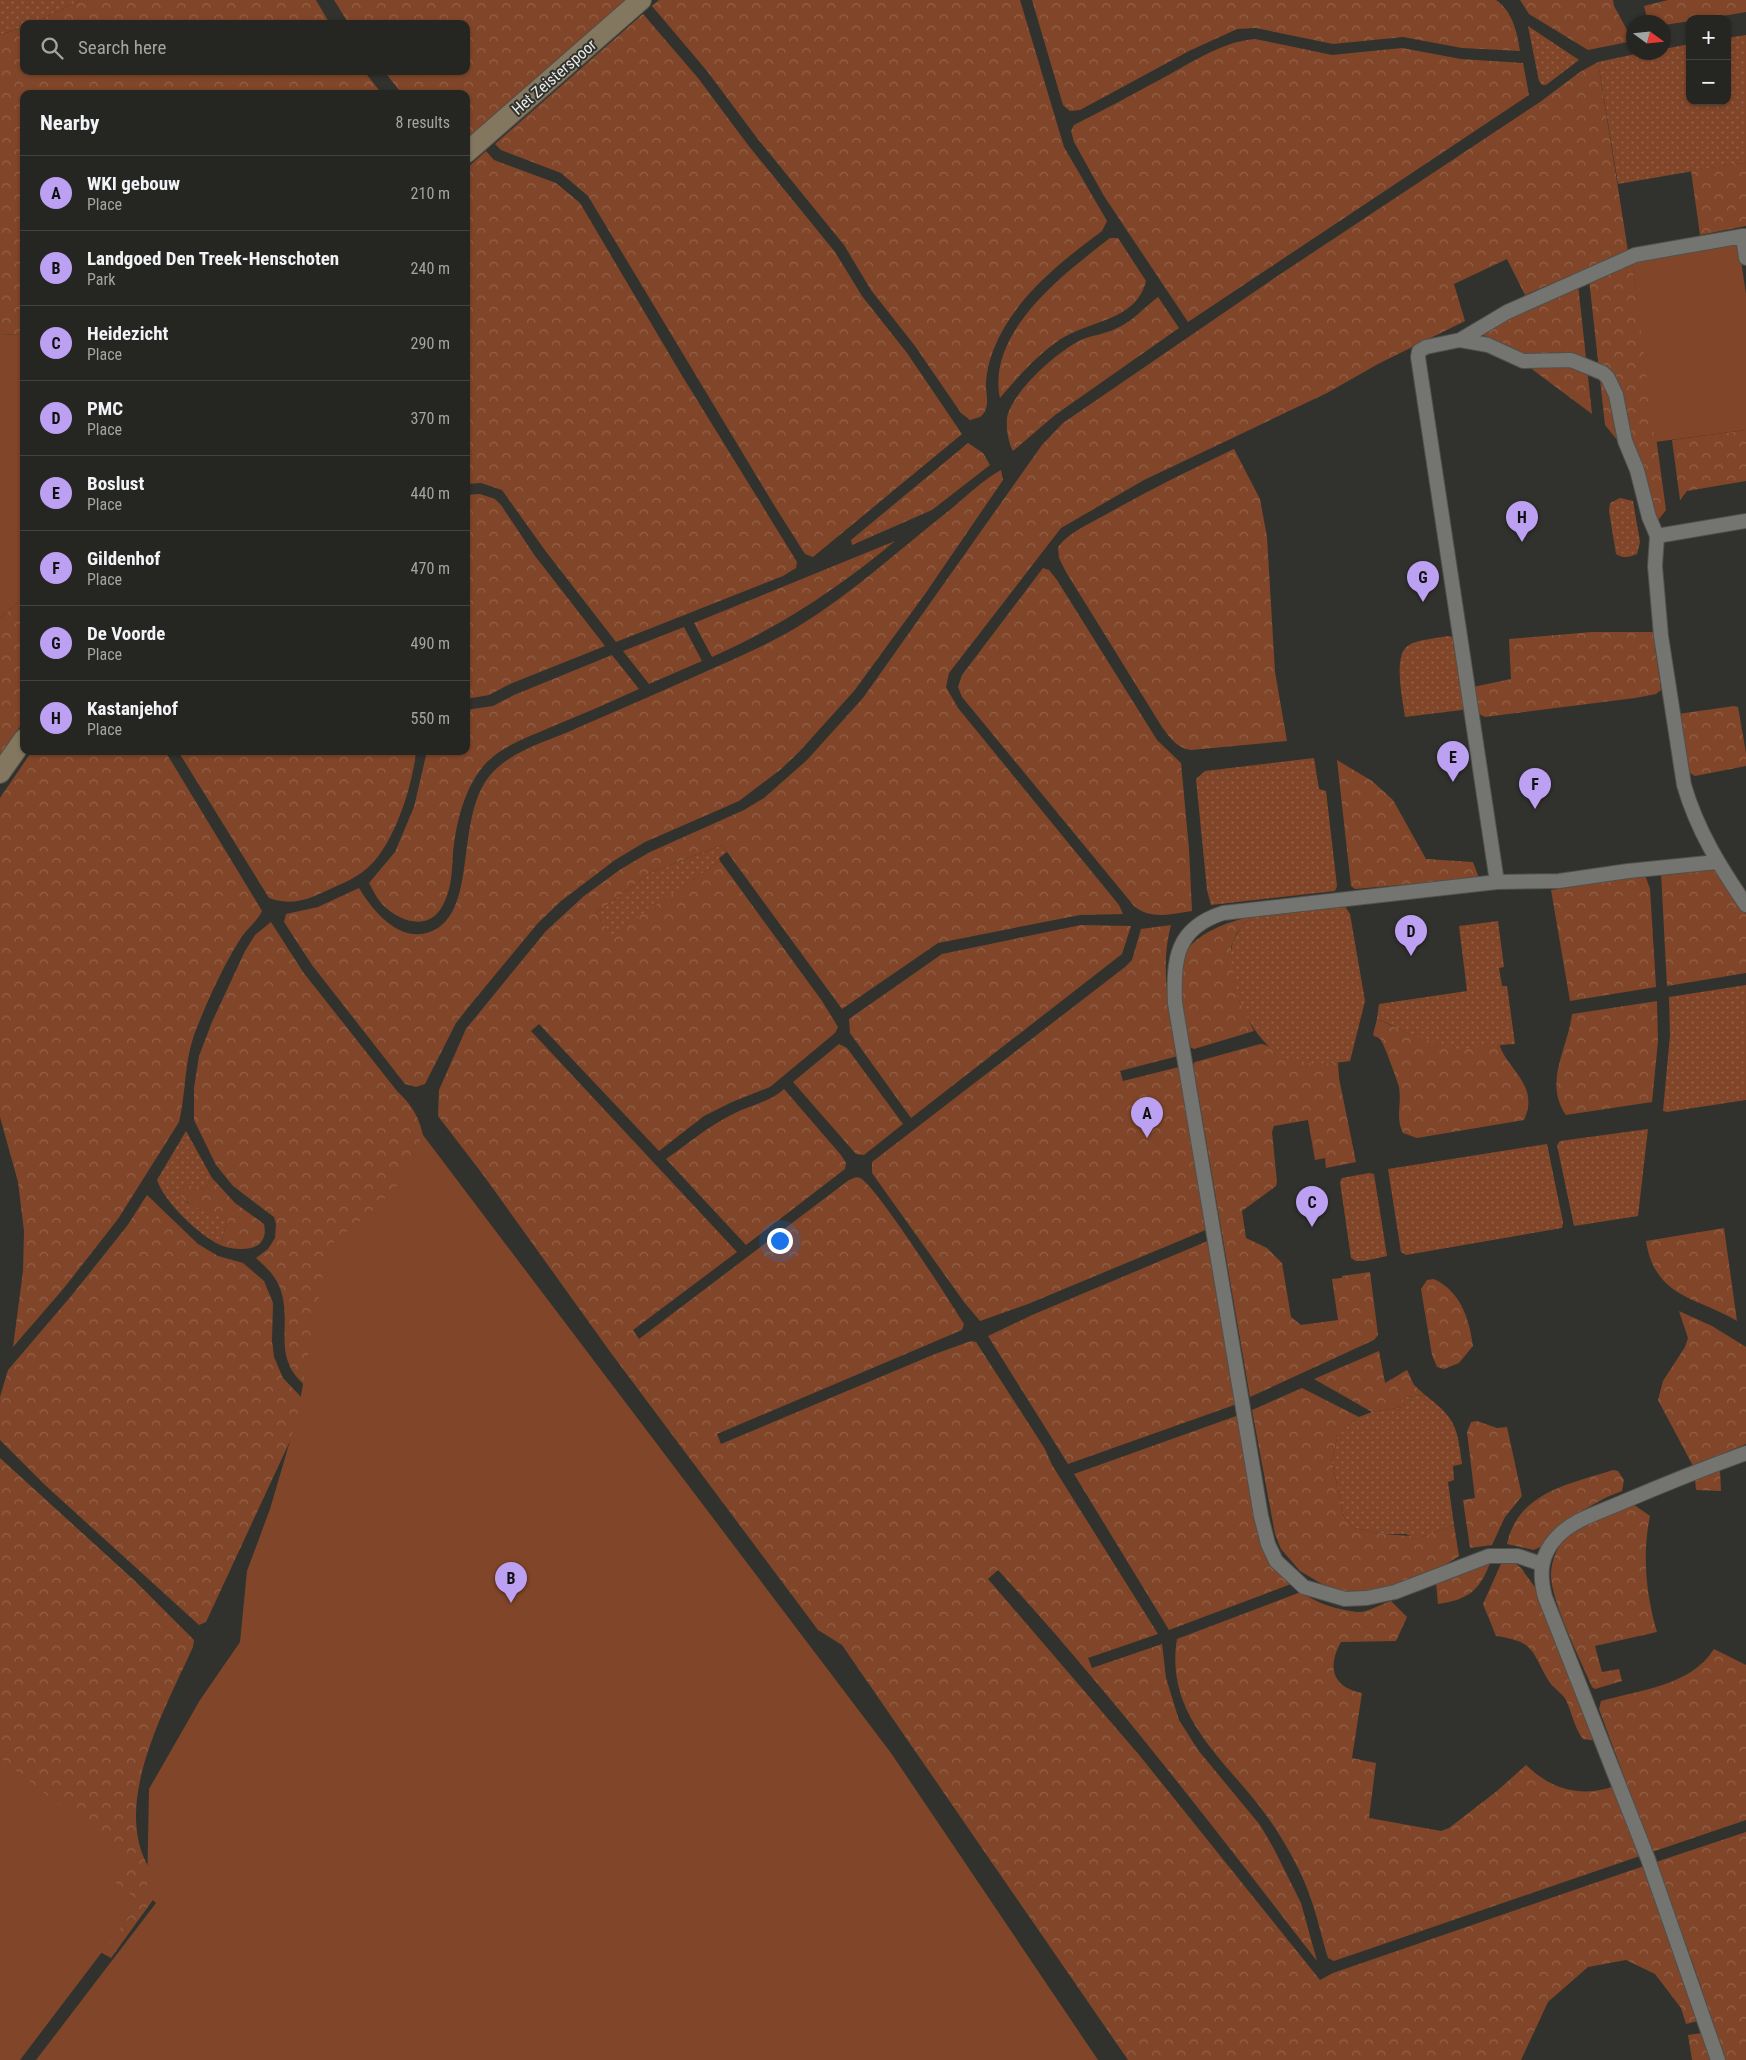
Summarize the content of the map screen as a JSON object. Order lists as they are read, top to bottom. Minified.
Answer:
{"streets":{"street":["Het Zeisterspoor"]},"north":"right","page":{"map_buttons":["+","−"],"search":"Search here","heading":["Nearby","8 results"],"list":[{"mark":"A","name":"WKI gebouw","note":"Place","value":"210 m"},{"mark":"B","name":"Landgoed Den Treek-Henschoten","note":"Park","value":"240 m"},{"mark":"C","name":"Heidezicht","note":"Place","value":"290 m"},{"mark":"D","name":"PMC","note":"Place","value":"370 m"},{"mark":"E","name":"Boslust","note":"Place","value":"440 m"},{"mark":"F","name":"Gildenhof","note":"Place","value":"470 m"},{"mark":"G","name":"De Voorde","note":"Place","value":"490 m"},{"mark":"H","name":"Kastanjehof","note":"Place","value":"550 m"}],"pins":["H","G","E","F","D","A","C","B"]}}
